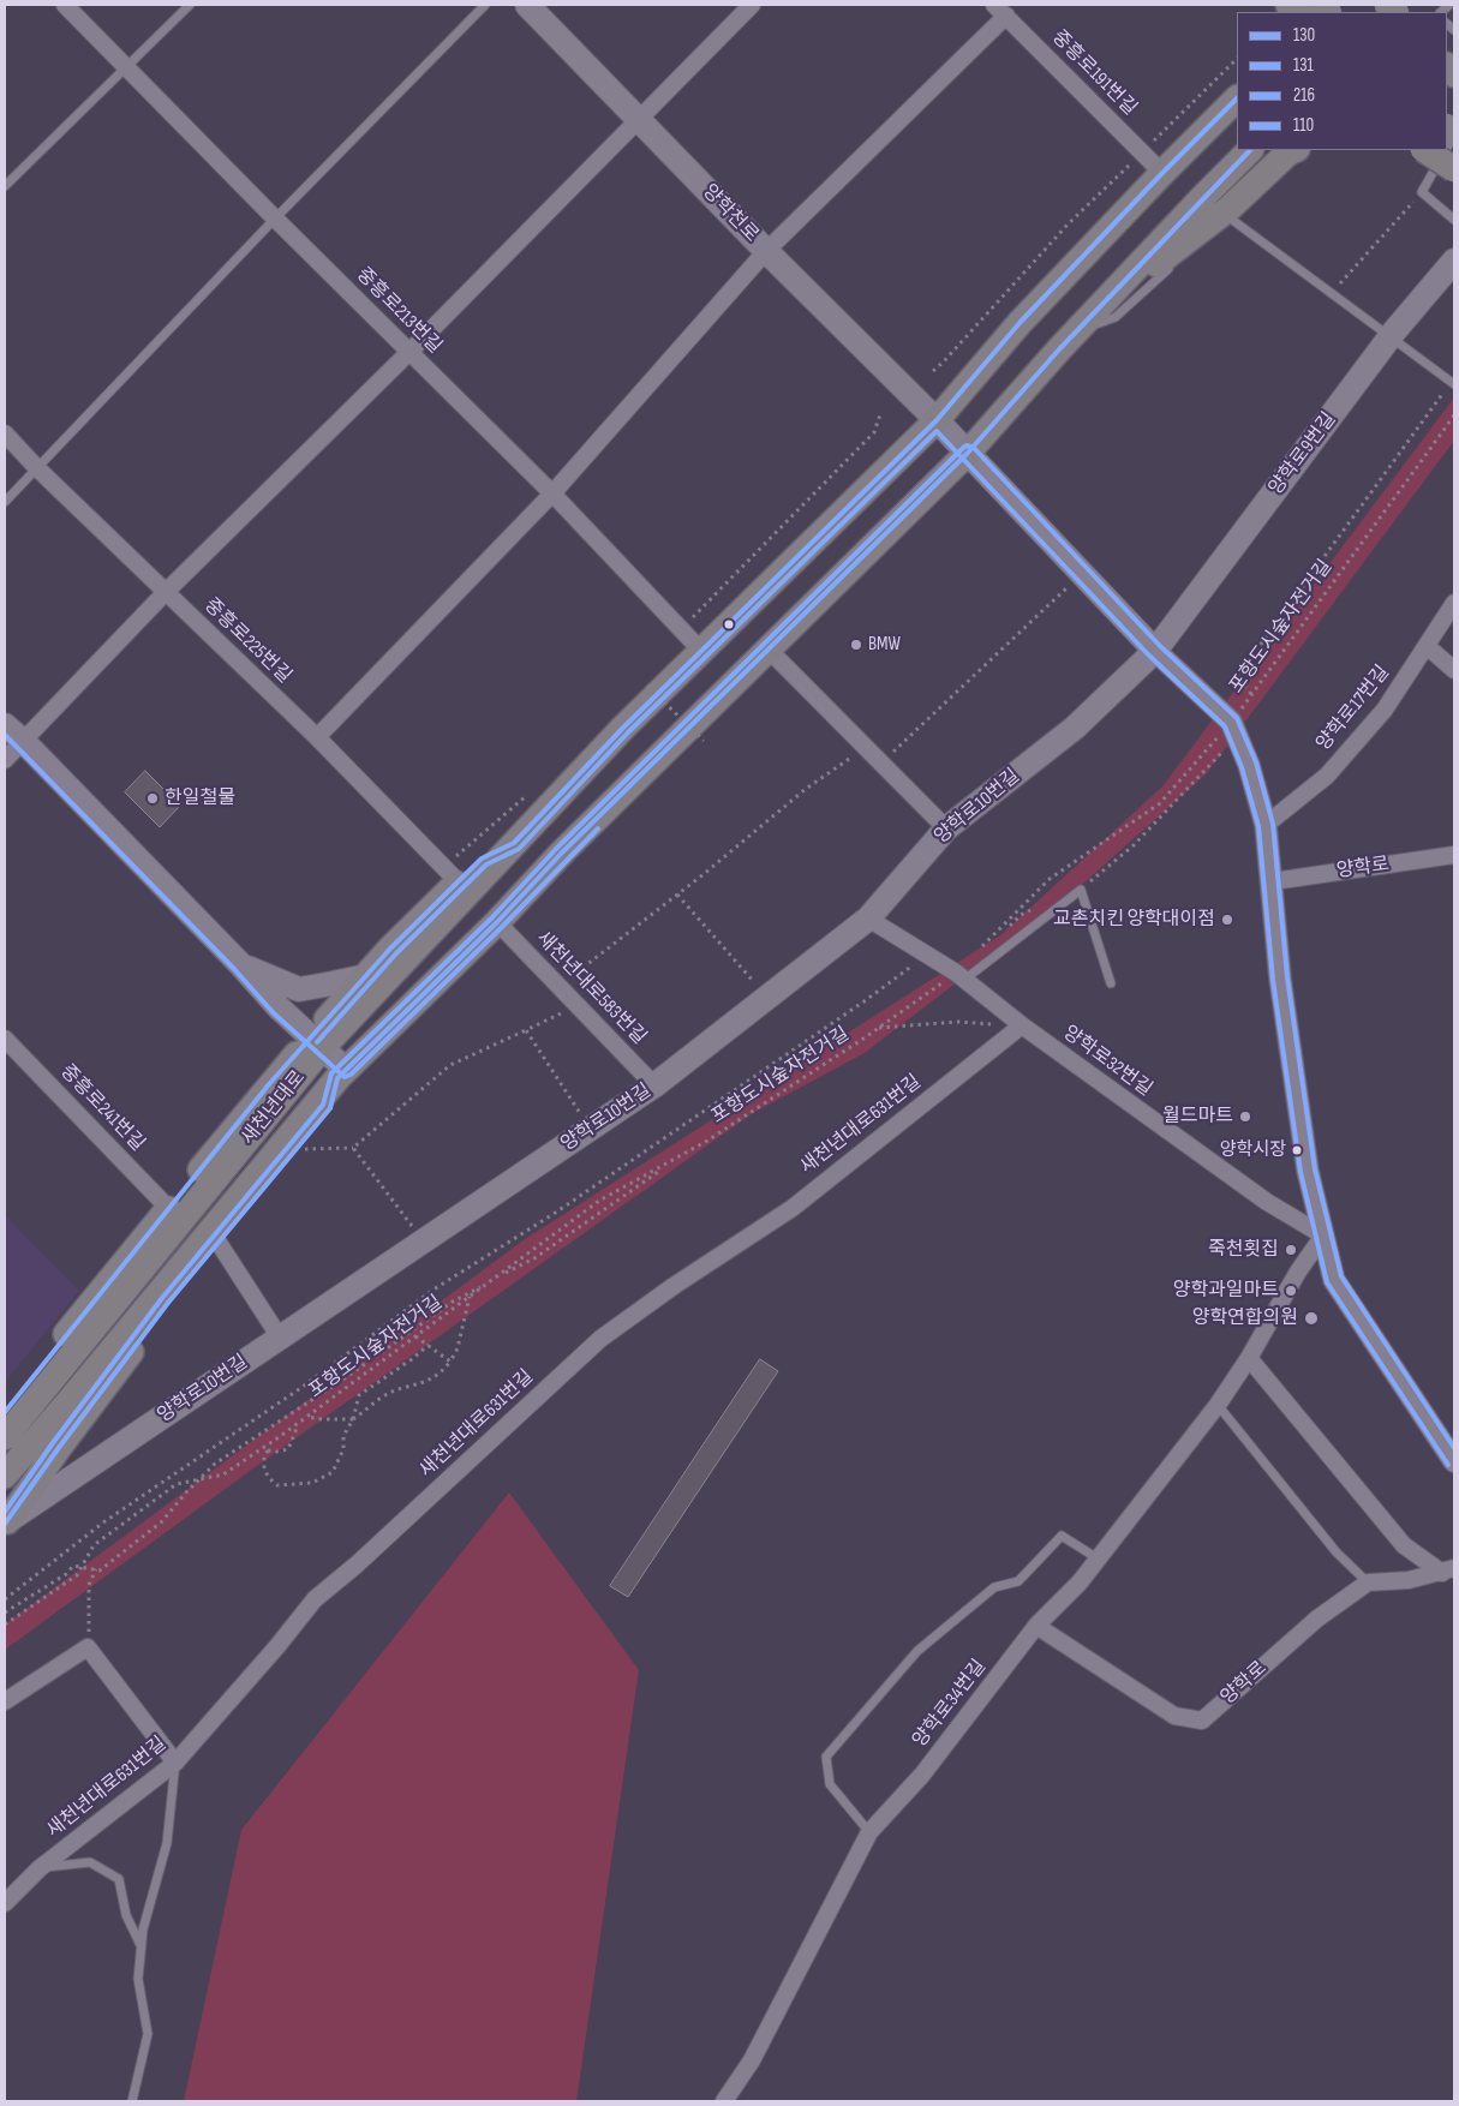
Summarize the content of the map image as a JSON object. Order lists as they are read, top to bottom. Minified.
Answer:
{"streets":{"main road":["양학천로","양학로9번길","양학로10번길","새천년대로"],"street":["중흥로191번길","중흥로213번길","중흥로225번길","양학로17번길","양학로","새천년대로583번길","양학로32번길","중흥로241번길","새천년대로631번길","양학로34번길"],"path":["포항도시숲자전거길"]},"crossings":[["중흥로191번길","새천년대로"],["양학천로","새천년대로"],["중흥로213번길","새천년대로"],["양학로9번길","양학로10번길"],["포항도시숲자전거길","양학로32번길"],["양학로10번길","새천년대로583번길"],["양학로10번길","양학로32번길"],["양학로","양학로34번길"],["새천년대로583번길","새천년대로"],["양학로32번길","새천년대로631번길"],["양학로32번길","양학로34번길"]],"places":["BMW","한일철물","교촌치킨 양학대이점","월드마트","양학시장","죽천횟집","양학과일마트","양학연합의원"],"lines":["transit line 131","transit line 130","transit line 216","transit line 110"],"legend":["130","131","216","110"]}
